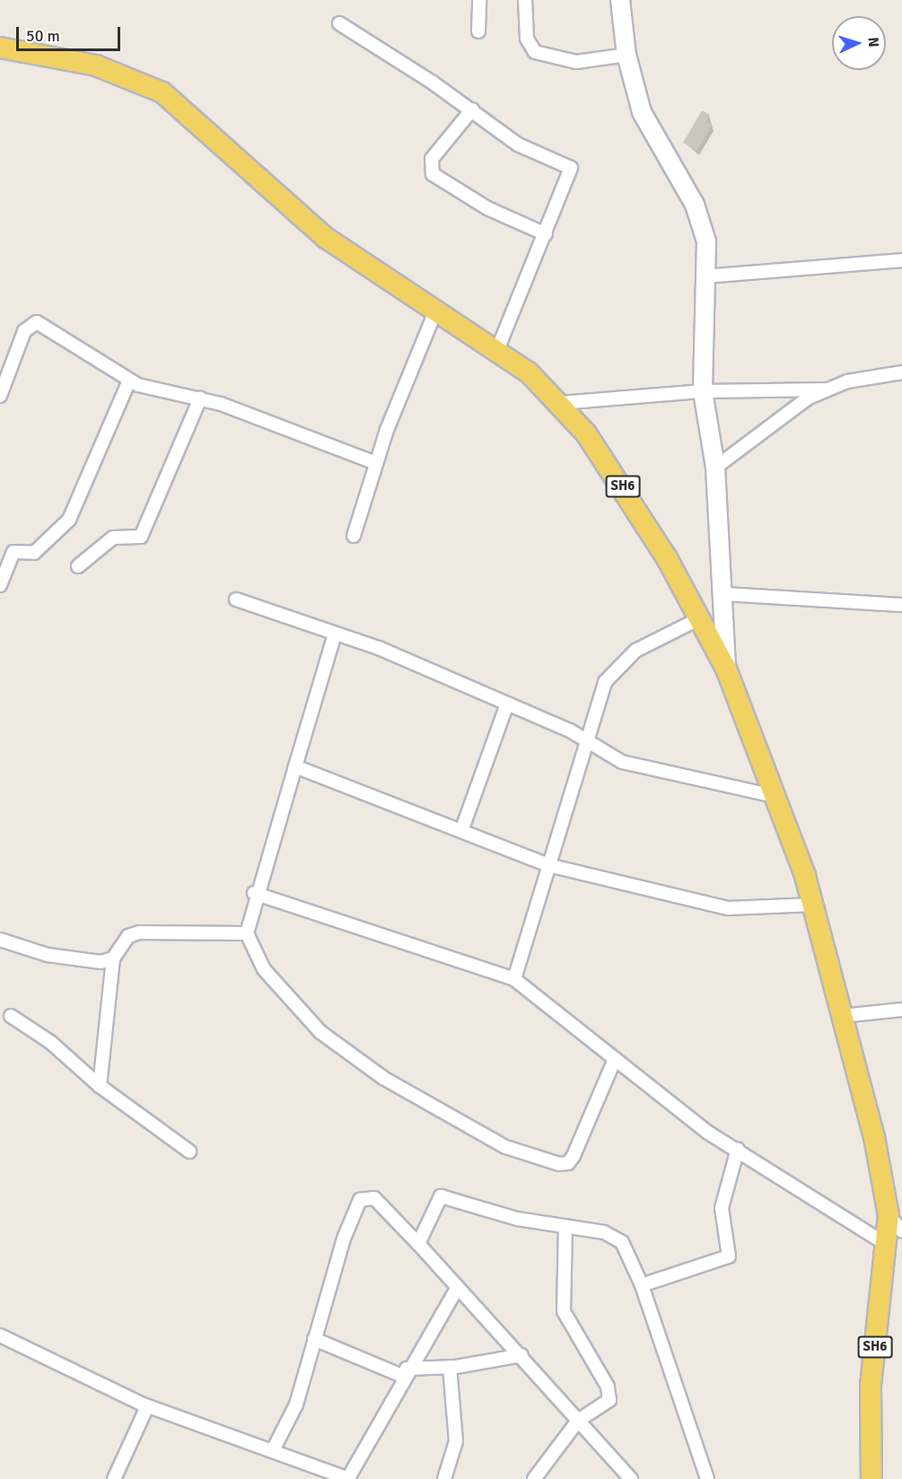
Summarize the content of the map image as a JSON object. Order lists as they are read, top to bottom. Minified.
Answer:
{"streets":{"main road":["SH6"]},"scale_bar":"50 m","north":"right"}
